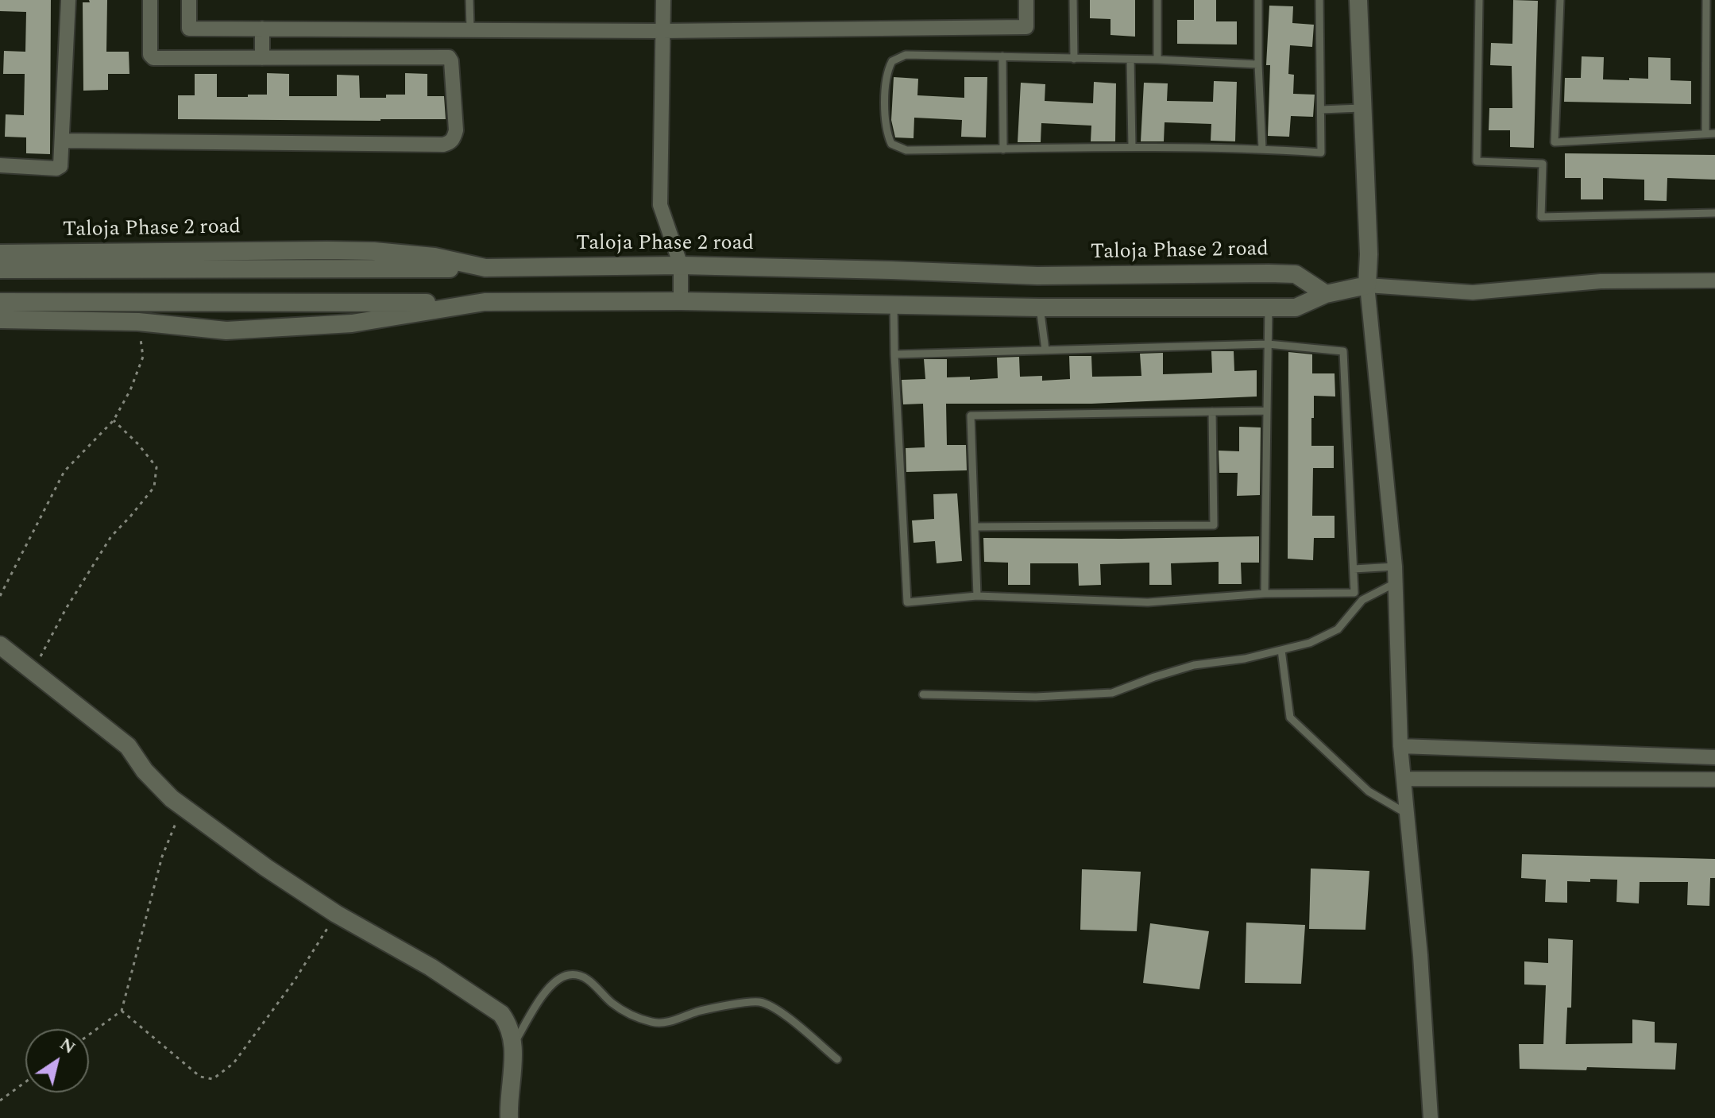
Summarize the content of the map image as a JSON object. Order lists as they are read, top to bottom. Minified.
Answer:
{"streets":{"street":["Taloja Phase 2 road"]},"north":"top right"}
